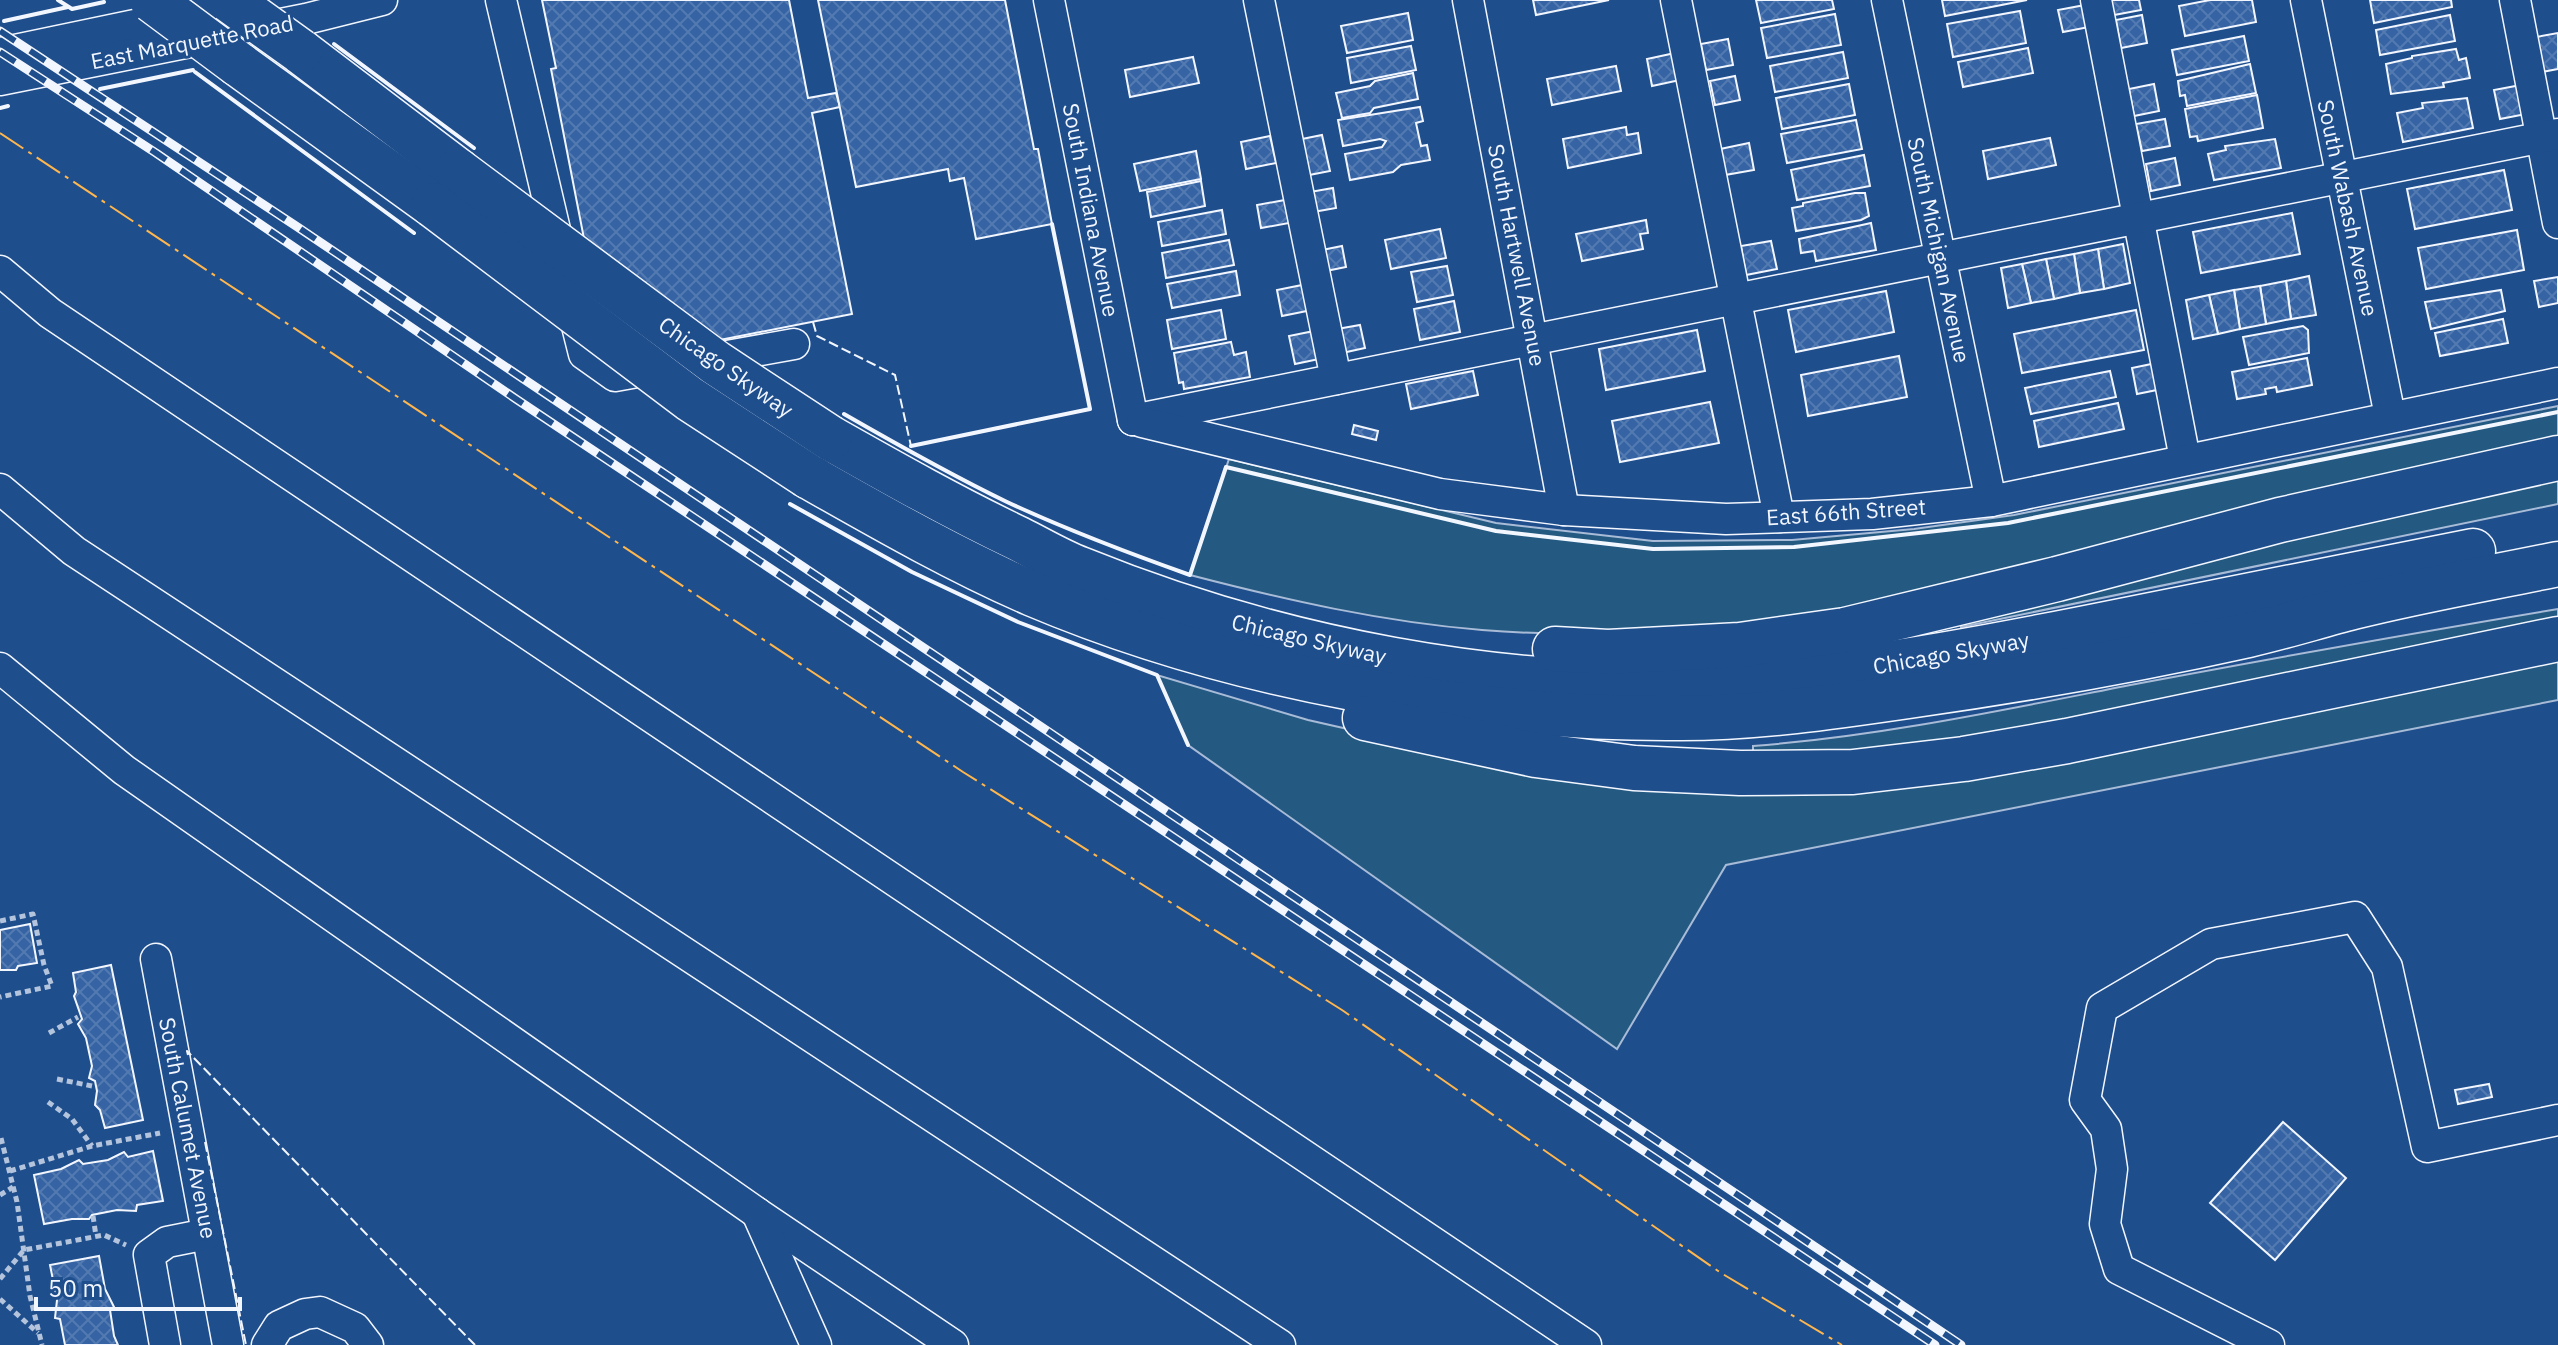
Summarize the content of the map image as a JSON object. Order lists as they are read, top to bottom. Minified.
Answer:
{"streets":{"highway":["Chicago Skyway"],"street":["East Marquette Road","South Wabash Avenue","South Indiana Avenue","South Michigan Avenue","South Hartwell Avenue","East 66th Street","South Calumet Avenue"]},"crossings":[["South Wabash Avenue","East 66th Street"],["South Indiana Avenue","East 66th Street"],["South Michigan Avenue","East 66th Street"],["South Hartwell Avenue","East 66th Street"]],"scale_bar":"50 m"}
